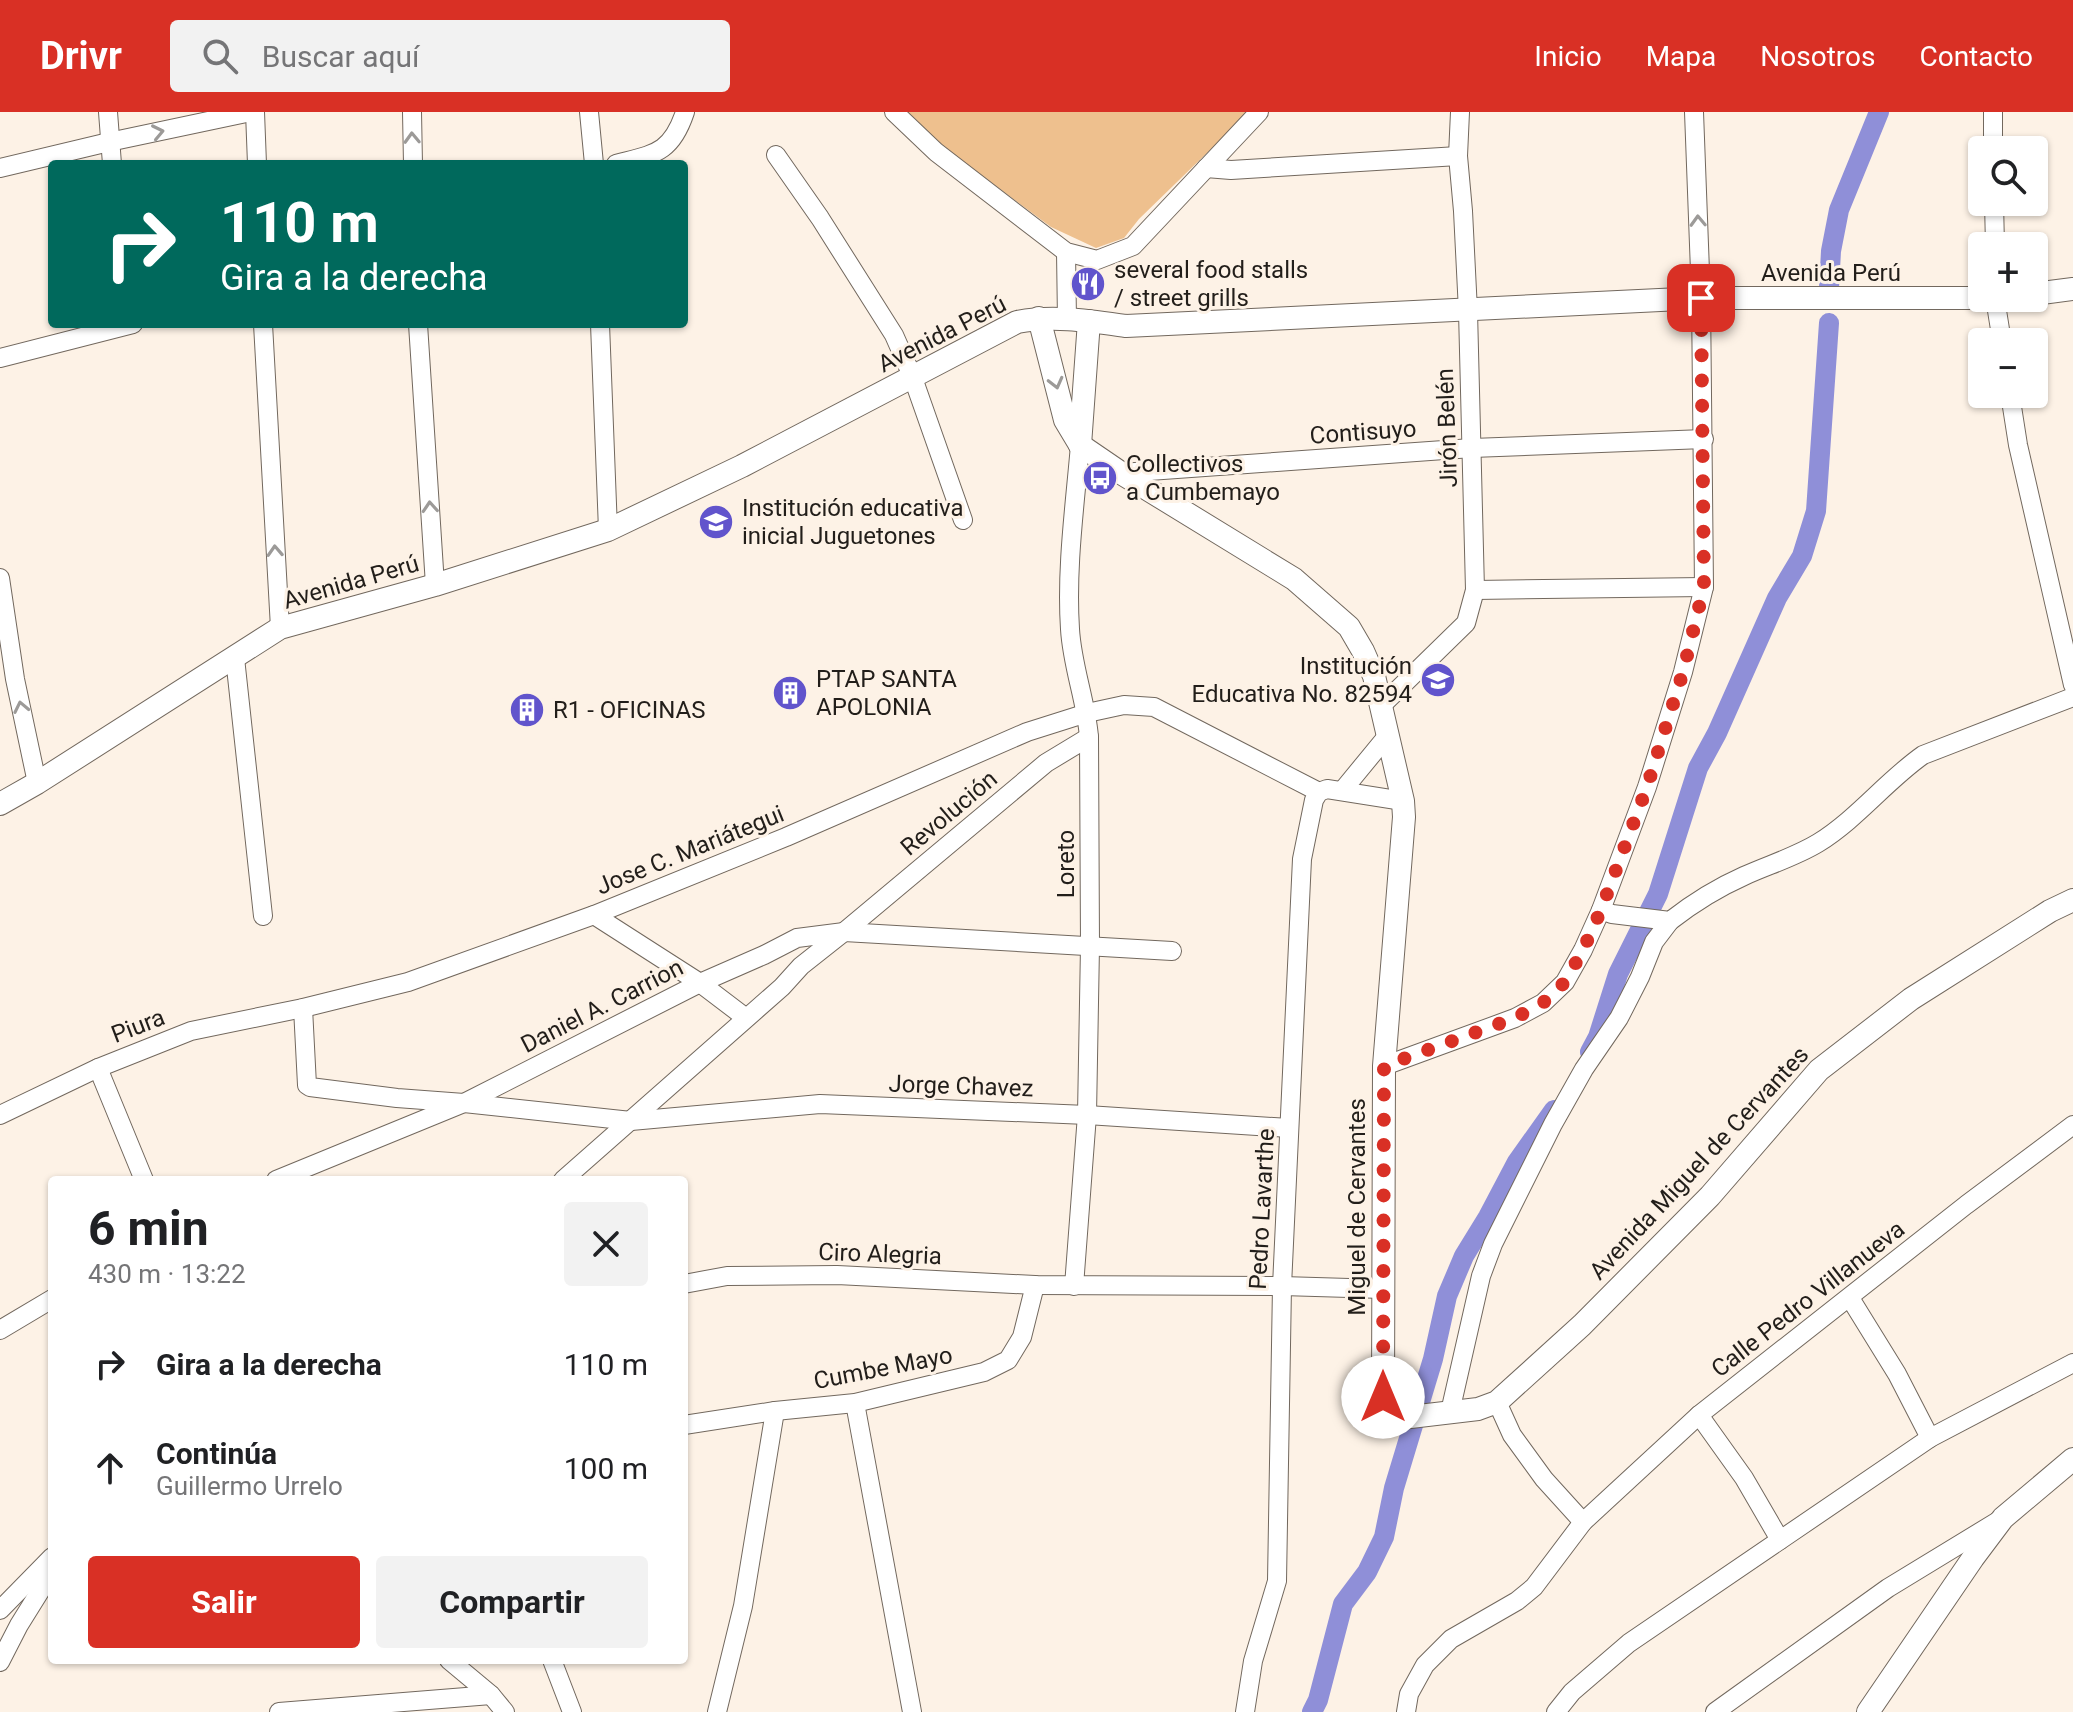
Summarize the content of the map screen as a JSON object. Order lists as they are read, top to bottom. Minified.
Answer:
{"streets":{"street":["Avenida Perú","Jirón Belén","Contisuyo","Revolución","Jose C. Mariátegui","Loreto","Daniel A. Carrion","Piura","Jorge Chavez","Avenida Miguel de Cervantes","Miguel de Cervantes","Pedro Lavarthe","Ciro Alegria","Calle Pedro Villanueva","Cumbe Mayo"]},"crossings":[["Avenida Perú","Jirón Belén"],["Jirón Belén","Contisuyo"],["Jirón Belén","Miguel de Cervantes"],["Contisuyo","Miguel de Cervantes"],["Revolución","Loreto"],["Revolución","Daniel A. Carrion"],["Jose C. Mariátegui","Loreto"],["Jose C. Mariátegui","Piura"],["Jose C. Mariátegui","Jorge Chavez"],["Jose C. Mariátegui","Pedro Lavarthe"],["Loreto","Daniel A. Carrion"],["Loreto","Jorge Chavez"],["Loreto","Miguel de Cervantes"],["Loreto","Ciro Alegria"],["Daniel A. Carrion","Jorge Chavez"],["Piura","Jorge Chavez"],["Jorge Chavez","Pedro Lavarthe"],["Miguel de Cervantes","Ciro Alegria"],["Pedro Lavarthe","Ciro Alegria"],["Ciro Alegria","Cumbe Mayo"]],"places":{"restaurant":["several food stalls / street grills"],"bus stop":["Collectivos a Cumbemayo"],"school or university":["Institución educativa inicial Juguetones","Institución Educativa No. 82594"],"building":["PTAP SANTA APOLONIA","R1 - OFICINAS"]},"page":{"header":"Drivr","search":"Buscar aquí","nav":["Inicio","Mapa","Nosotros","Contacto"],"map_buttons":["+","−"],"turn":["110 m","Gira a la derecha"],"heading":["6 min","430 m · 13:22"],"list":[{"name":"Gira a la derecha","value":"110 m"},{"name":"Continúa","note":"Guillermo Urrelo","value":"100 m"}],"buttons":["Salir","Compartir"]}}
